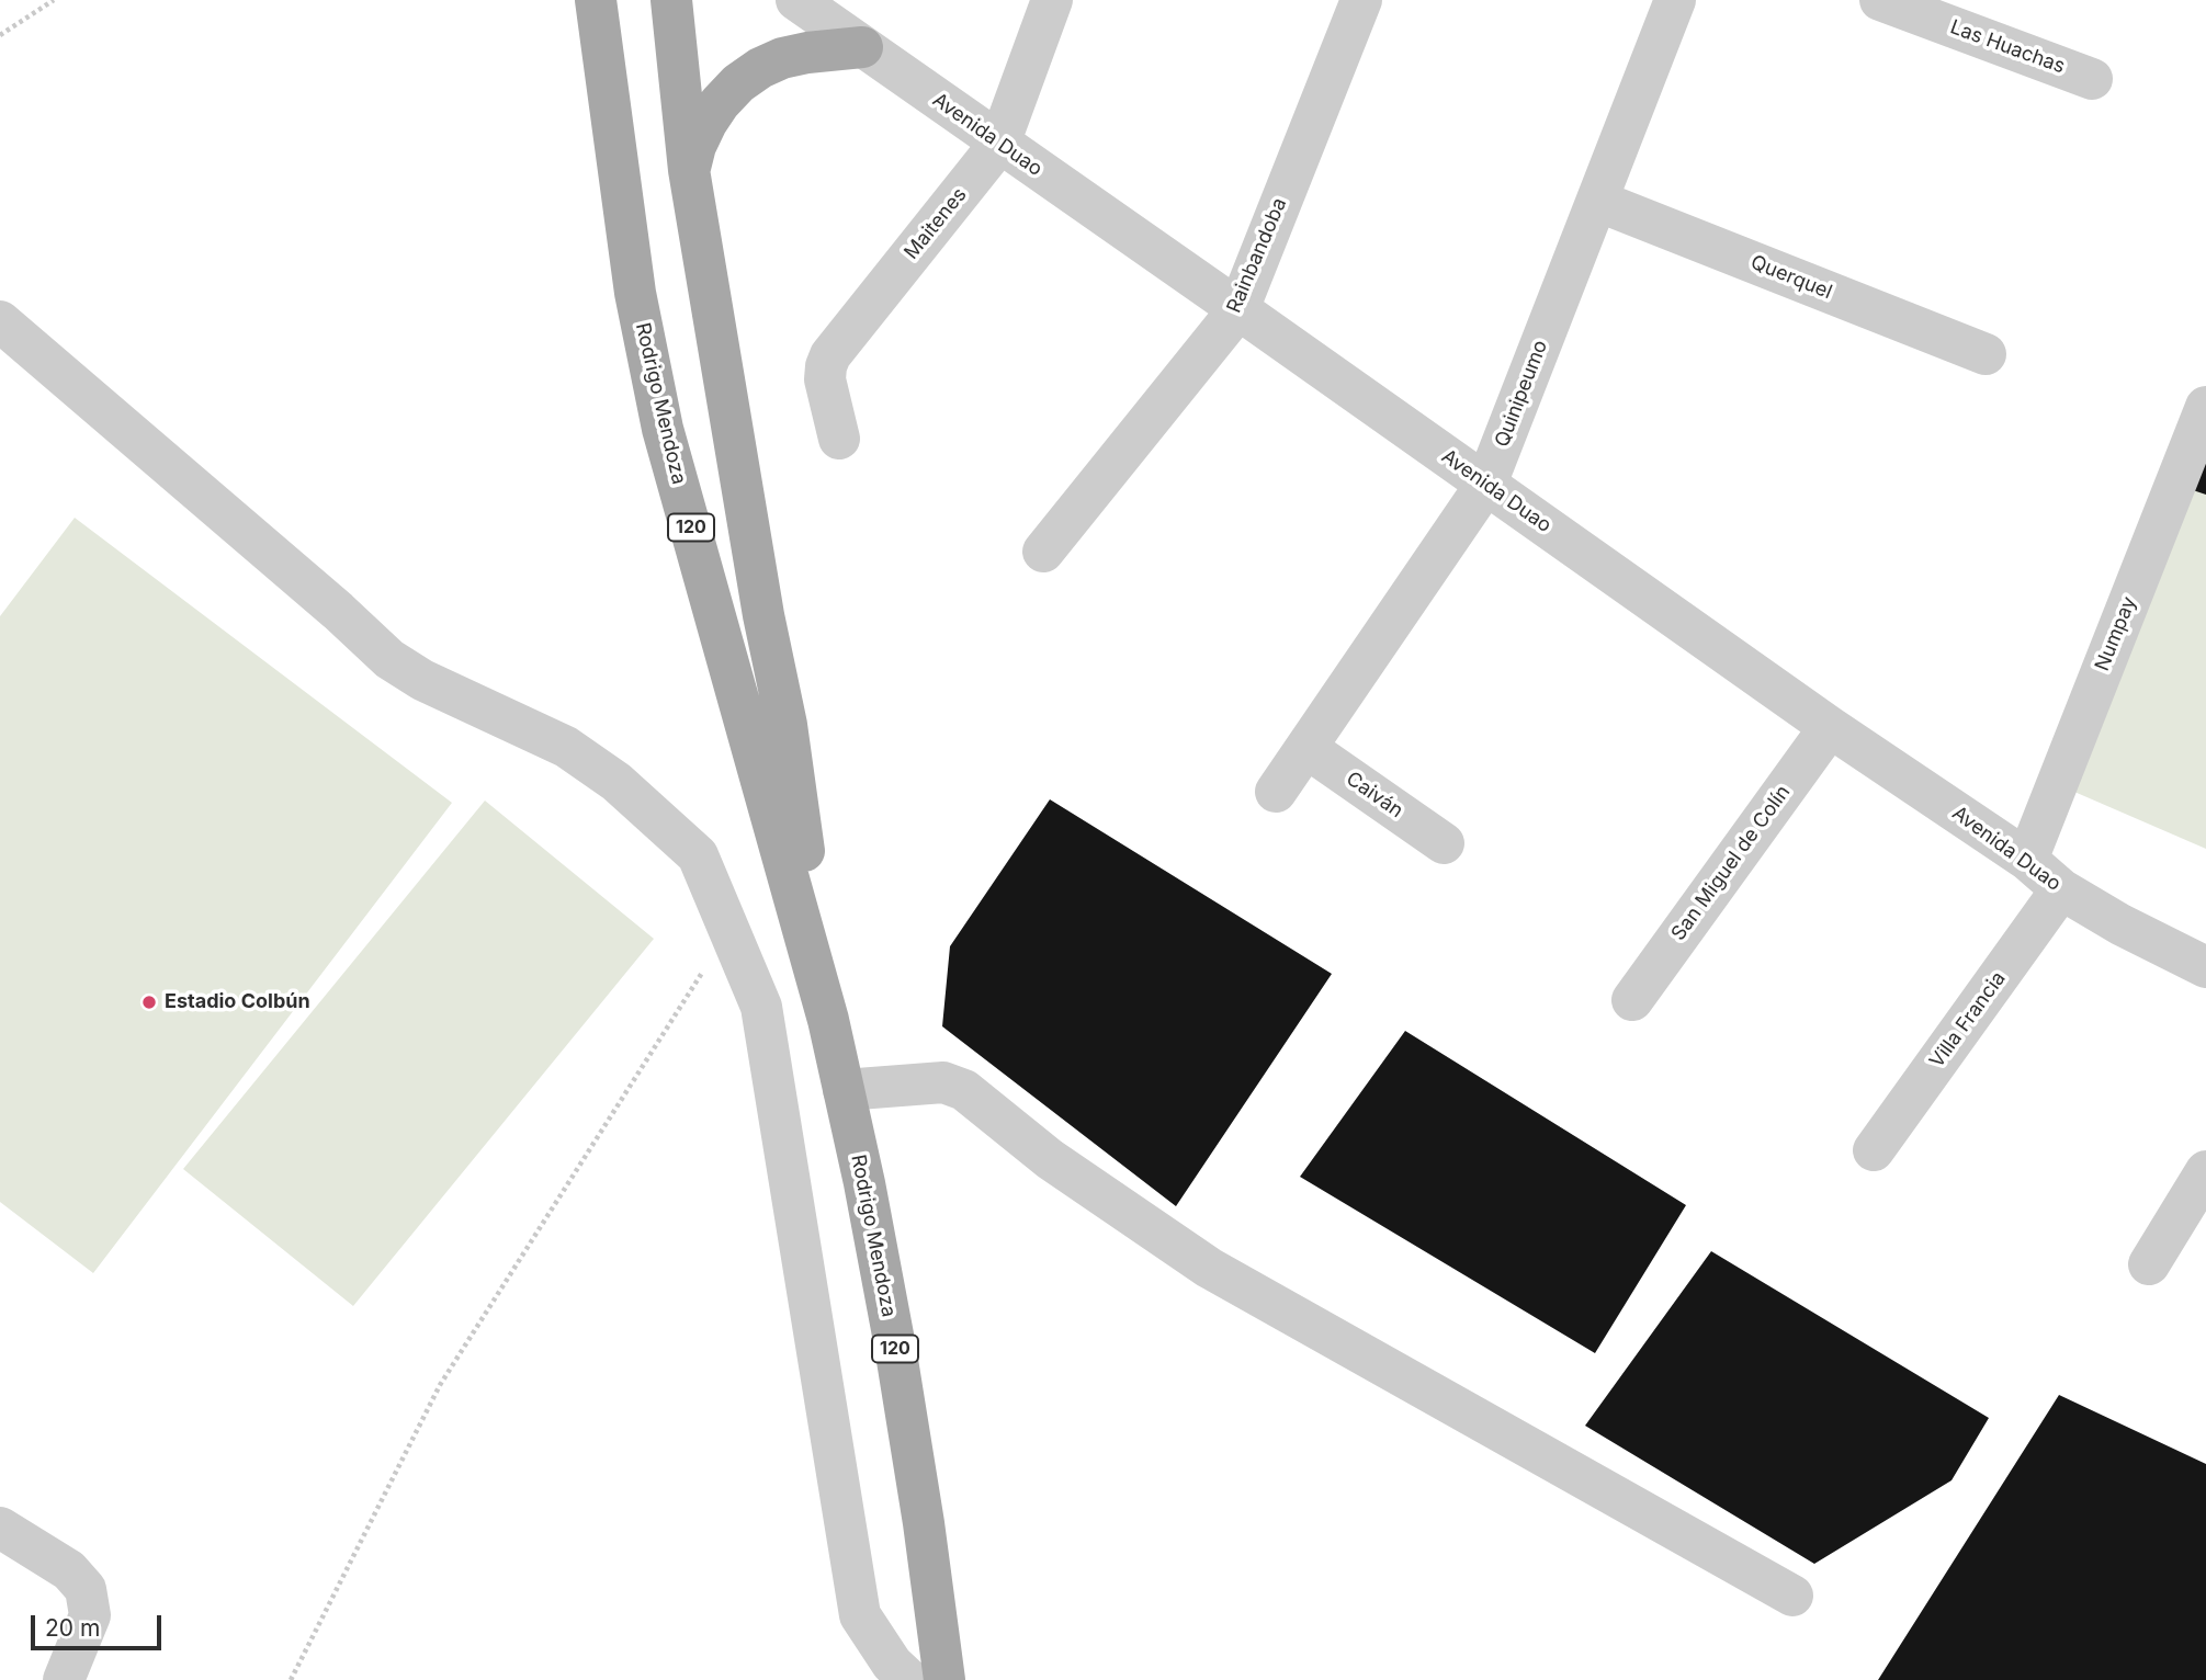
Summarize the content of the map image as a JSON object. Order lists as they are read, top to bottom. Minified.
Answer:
{"streets":{"main road":["Rodrigo Mendoza","120"],"street":["Las Huachas","Avenida Duao","Maitenes","Rainbandoba","Querquel","Quinipeumo","Numpay","Caiván","San Miguel de Colín","Villa Francia"]},"crossings":[["Avenida Duao","Maitenes"],["Avenida Duao","Rainbandoba"],["Avenida Duao","Quinipeumo"],["Avenida Duao","Numpay"],["Avenida Duao","San Miguel de Colín"],["Avenida Duao","Villa Francia"],["Querquel","Quinipeumo"],["Quinipeumo","Caiván"]],"places":["Estadio Colbún"],"scale_bar":"20 m"}
